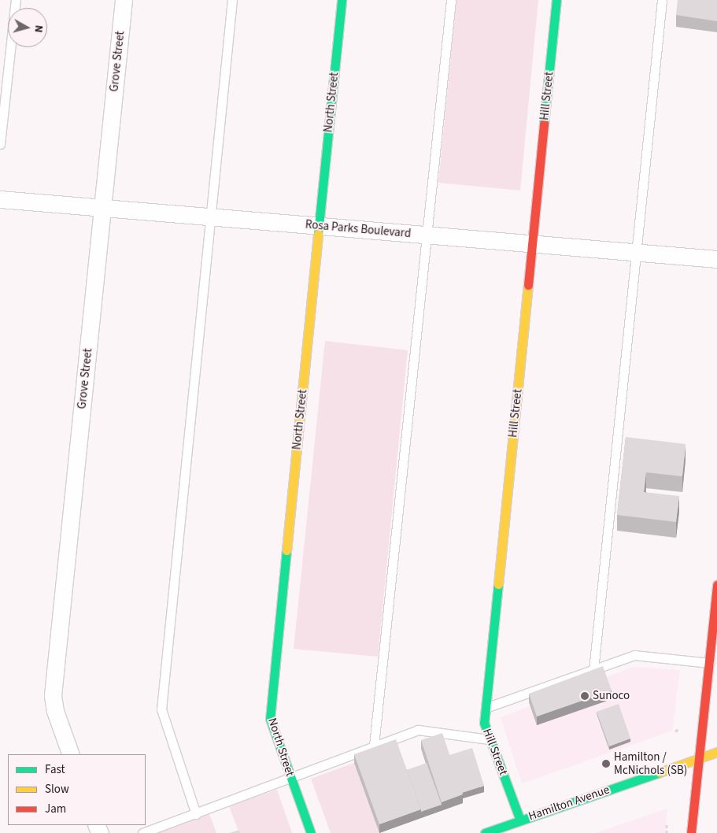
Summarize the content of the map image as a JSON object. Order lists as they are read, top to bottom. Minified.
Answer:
{"streets":{"street":["Grove Street","Hill Street","North Street","Rosa Parks Boulevard","Hamilton Avenue"]},"crossings":[["Grove Street","Rosa Parks Boulevard"],["Hill Street","Rosa Parks Boulevard"],["Hill Street","Hamilton Avenue"],["North Street","Rosa Parks Boulevard"]],"places":["Sunoco","Hamilton / McNichols (SB)"],"legend":["Fast","Slow","Jam"],"north":"right"}
